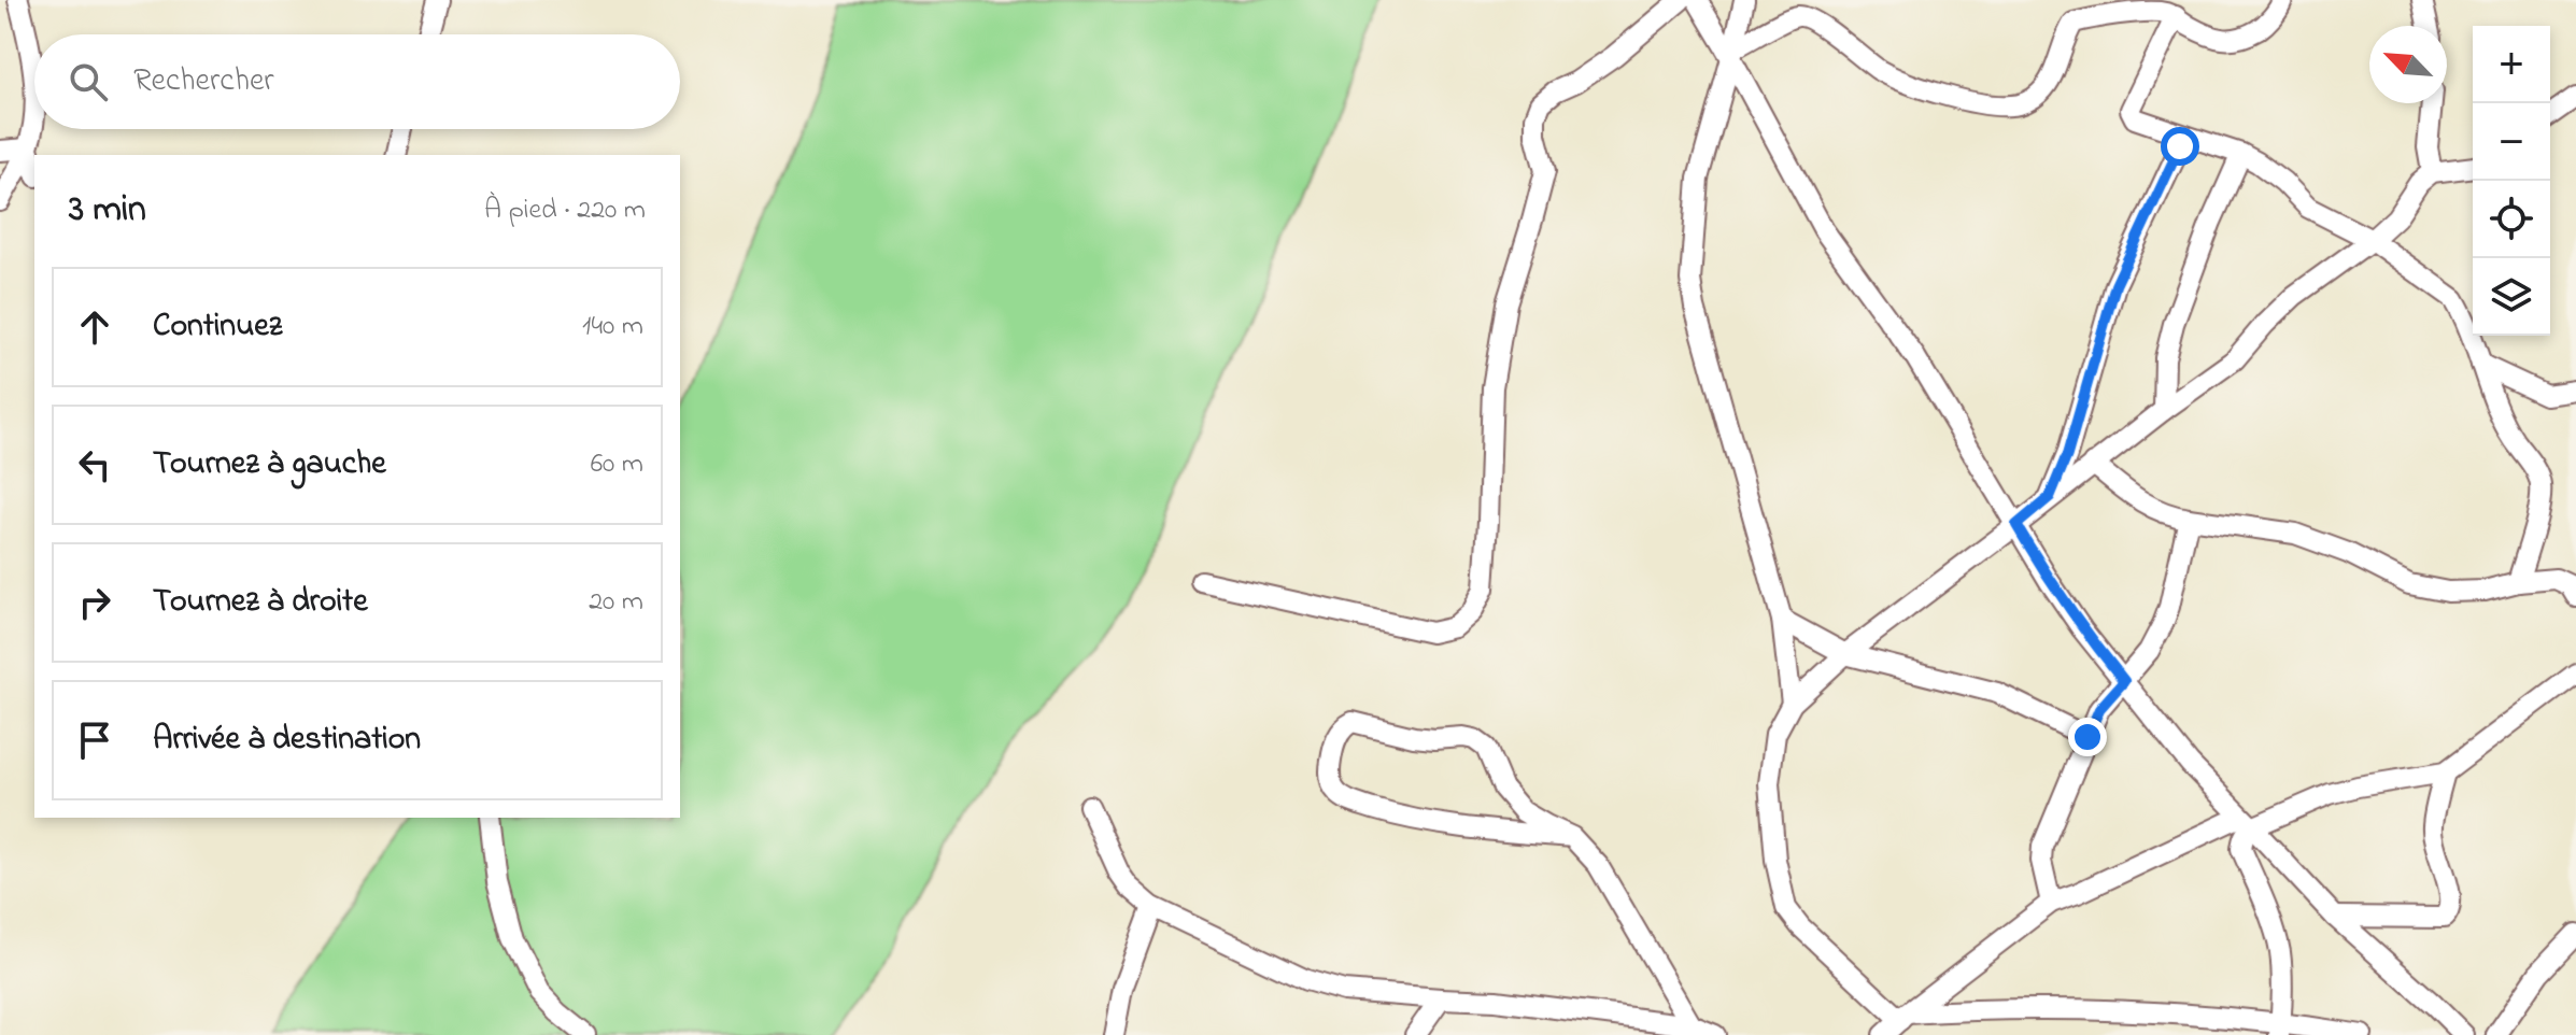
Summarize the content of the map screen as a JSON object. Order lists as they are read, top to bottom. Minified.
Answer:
{"north":"top left","page":{"map_buttons":["+","−"],"search":"Rechercher","heading":["3 min","À pied · 220 m"],"list":[["Continuez","140 m"],["Tournez à gauche","60 m"],["Tournez à droite","20 m"],"Arrivée à destination"]}}
